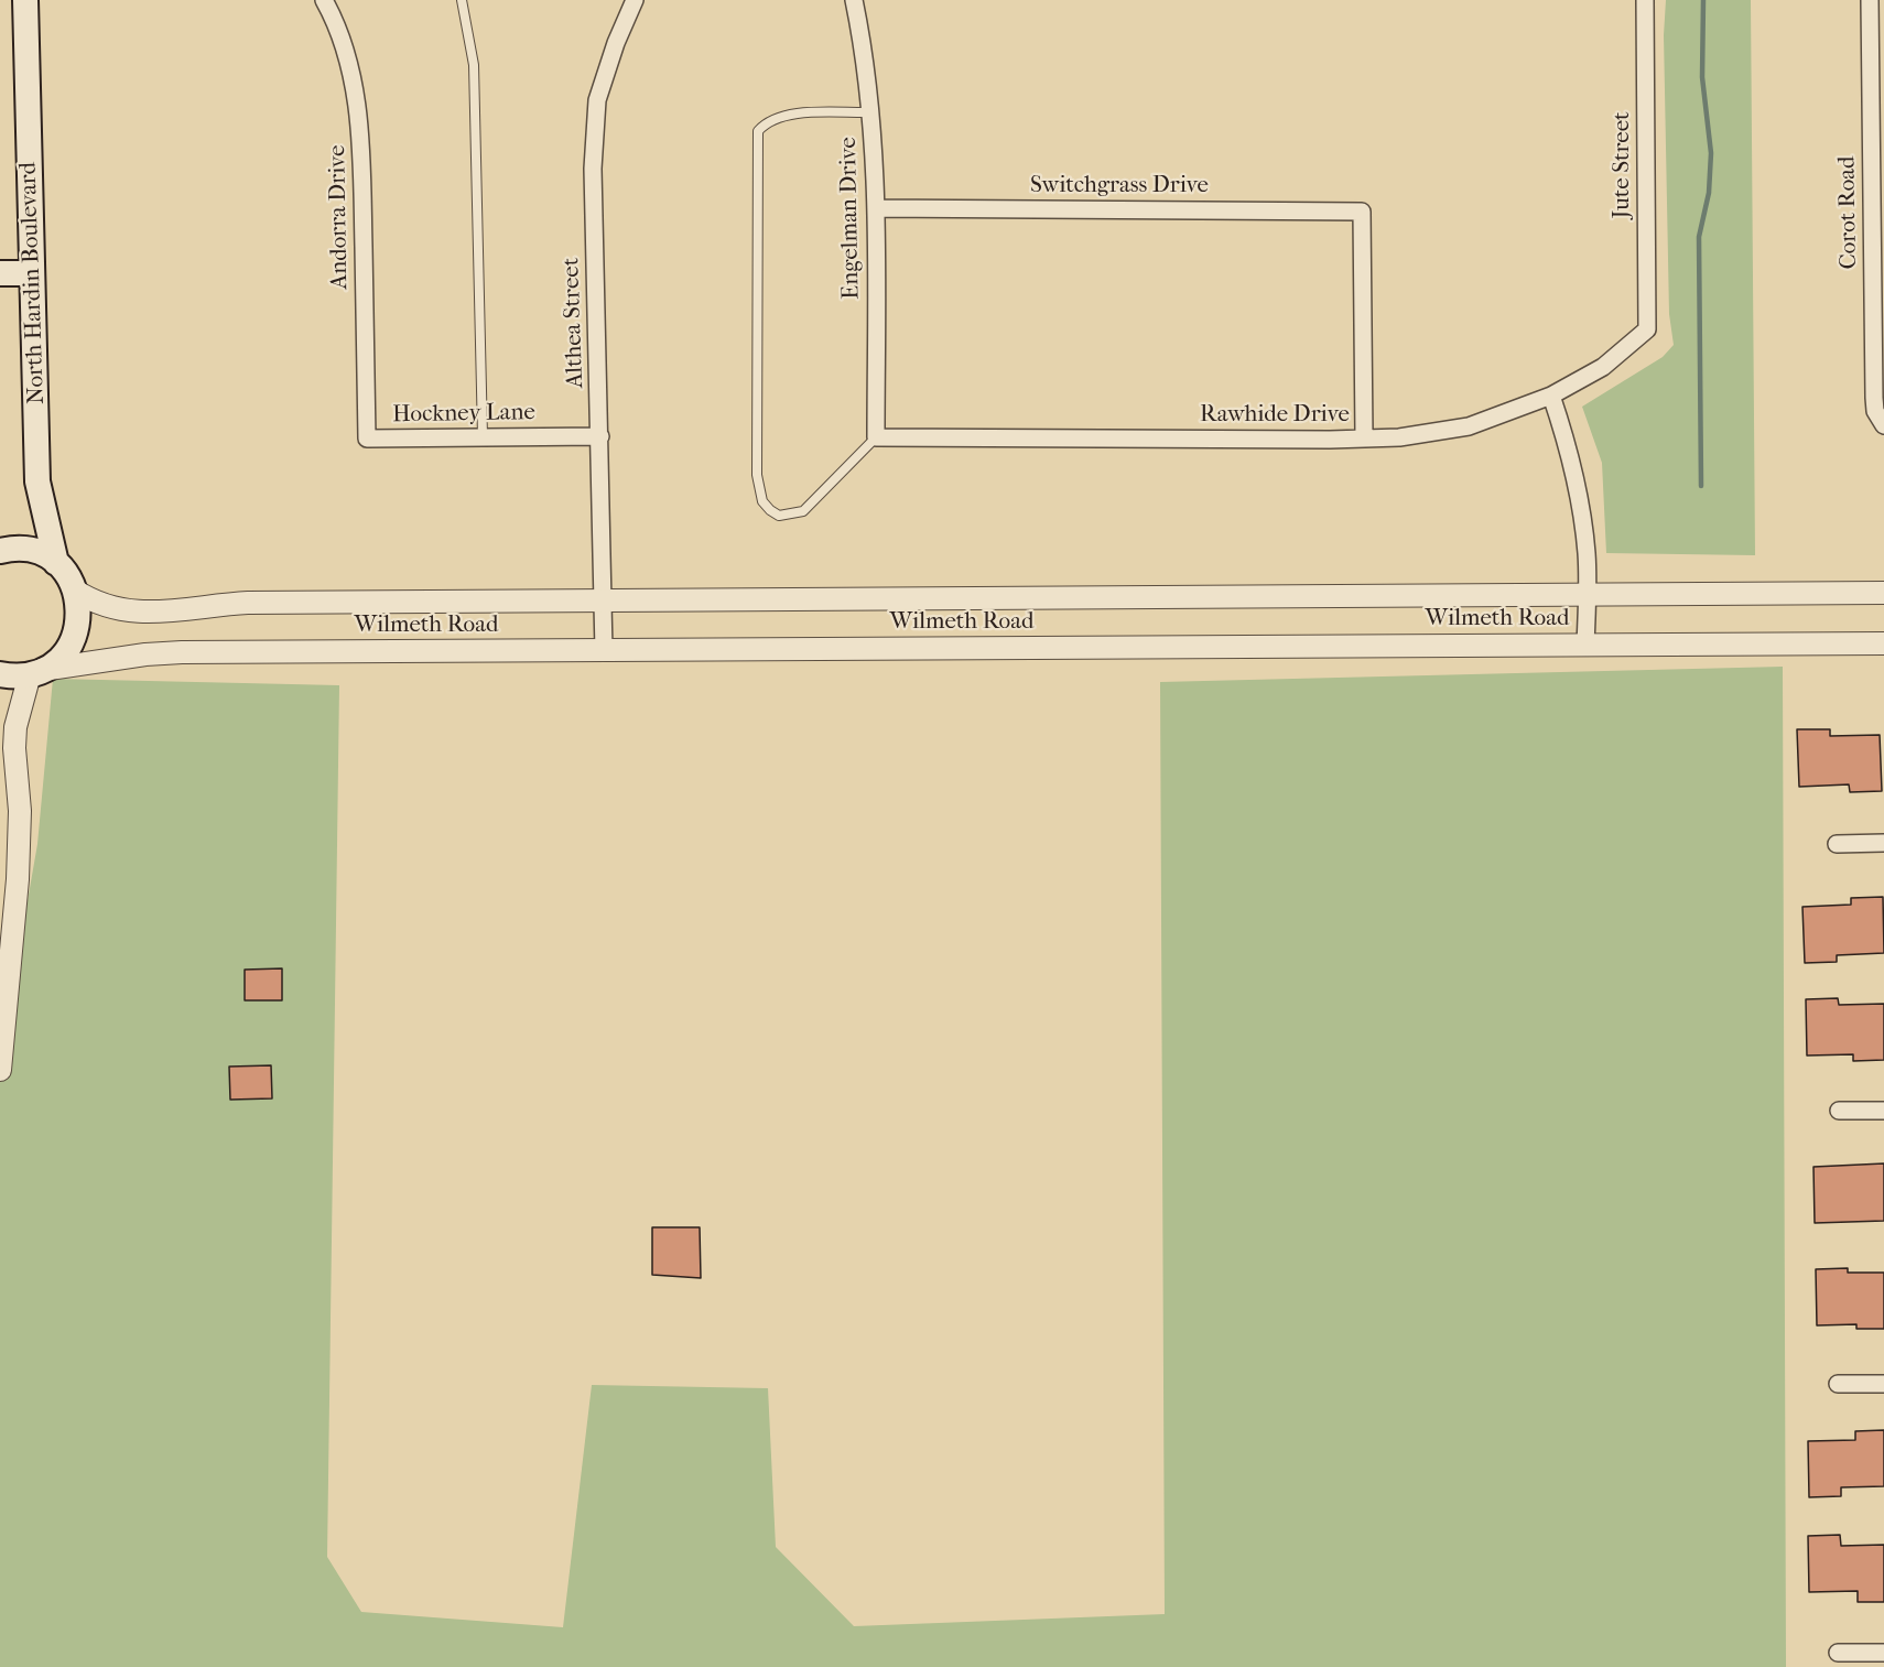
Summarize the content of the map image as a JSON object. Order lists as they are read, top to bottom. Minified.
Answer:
{"streets":{"main road":["North Hardin Boulevard"],"street":["Jute Street","Switchgrass Drive","Corot Road","Andorra Drive","Engelman Drive","Althea Street","Hockney Lane","Rawhide Drive","Wilmeth Road"]},"crossings":[["Jute Street","Rawhide Drive"],["Switchgrass Drive","Engelman Drive"],["Switchgrass Drive","Rawhide Drive"],["Andorra Drive","Hockney Lane"],["Engelman Drive","Rawhide Drive"],["Althea Street","Hockney Lane"],["Althea Street","Wilmeth Road"]]}
